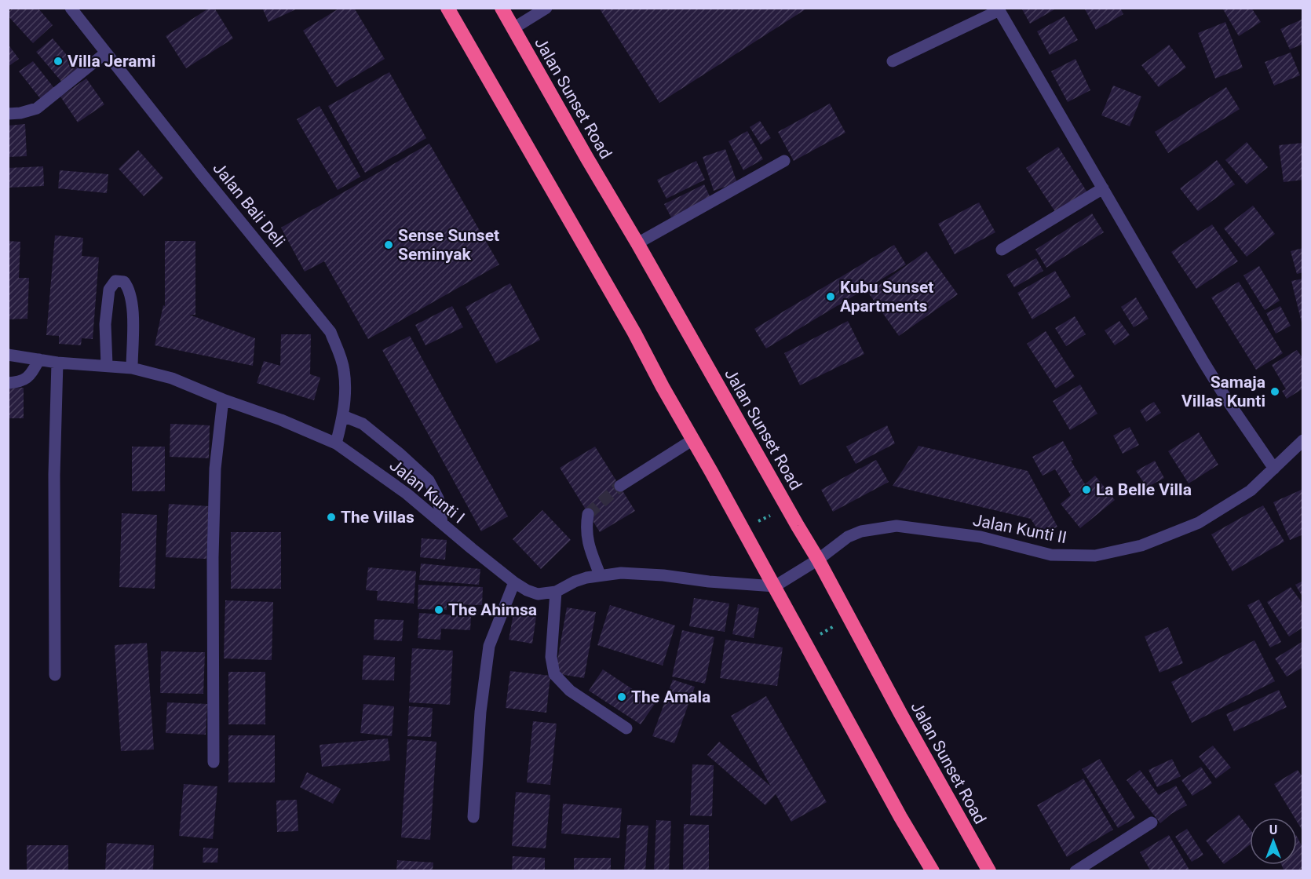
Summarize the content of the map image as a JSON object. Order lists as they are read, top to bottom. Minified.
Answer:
{"streets":{"highway":["Jalan Sunset Road"],"street":["Jalan Bali Deli","Jalan Kunti I","Jalan Kunti II"]},"crossings":[["Jalan Sunset Road","Jalan Kunti II"],["Jalan Bali Deli","Jalan Kunti I"]],"places":["Villa Jerami","Sense Sunset Seminyak","Kubu Sunset Apartments","Samaja Villas Kunti","La Belle Villa","The Villas","The Ahimsa","The Amala"],"north":"top"}
